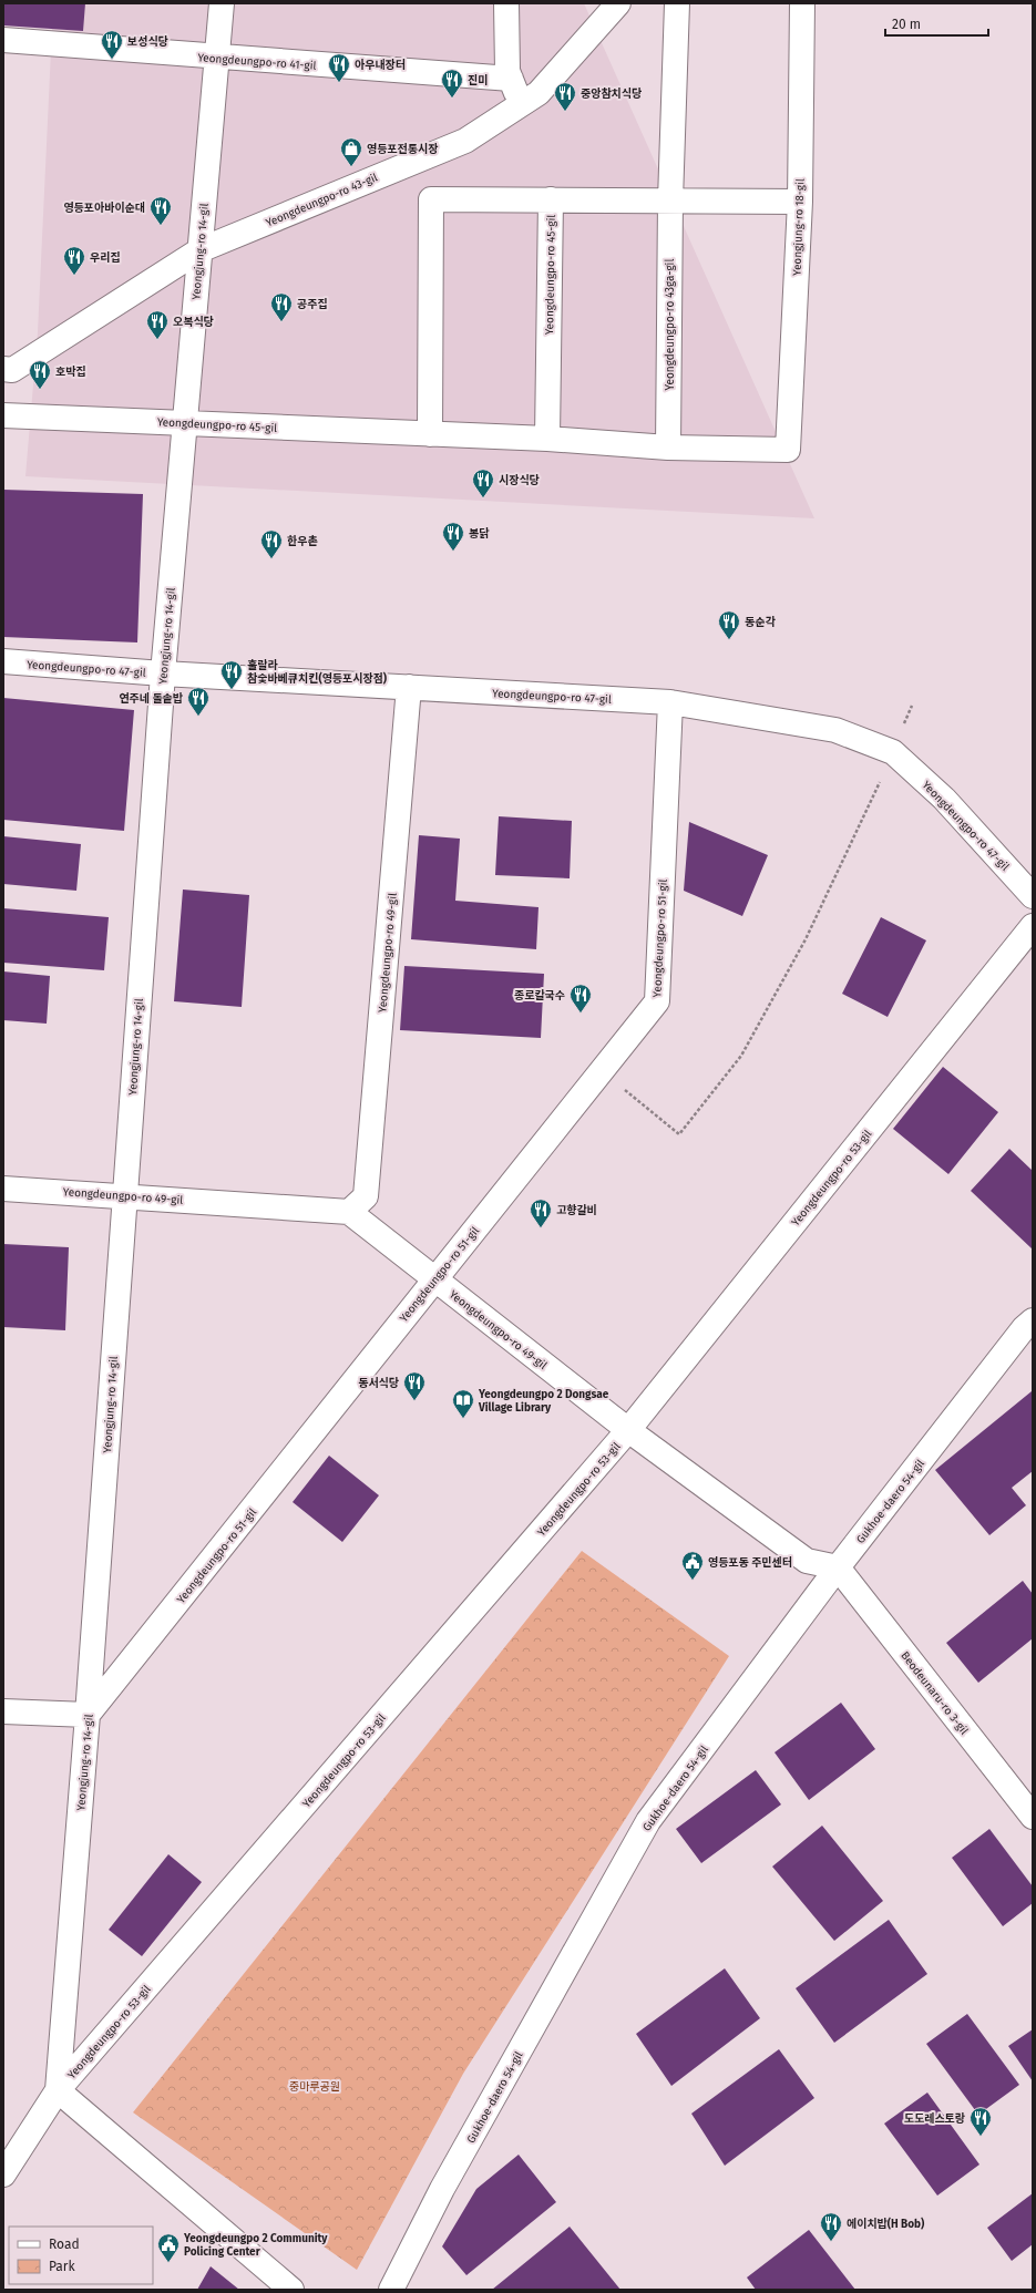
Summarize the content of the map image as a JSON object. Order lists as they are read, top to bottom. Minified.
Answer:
{"streets":{"street":["Yeongdeungpo-ro 41-gil","Yeongdeungpo-ro 43-gil","Yeongjung-ro 18-gil","Yeongjung-ro 14-gil","Yeongdeungpo-ro 45-gil","Yeongdeungpo-ro 43ga-gil","Yeongdeungpo-ro 47-gil","Yeongdeungpo-ro 51-gil","Yeongdeungpo-ro 49-gil","Yeongdeungpo-ro 53-gil","Gukhoe-daero 54-gil","Beodeunaru-ro 3-gil"]},"crossings":[["Yeongdeungpo-ro 41-gil","Yeongjung-ro 14-gil"],["Yeongdeungpo-ro 43-gil","Yeongjung-ro 14-gil"],["Yeongjung-ro 18-gil","Yeongdeungpo-ro 45-gil"],["Yeongjung-ro 14-gil","Yeongdeungpo-ro 45-gil"],["Yeongjung-ro 14-gil","Yeongdeungpo-ro 47-gil"],["Yeongjung-ro 14-gil","Yeongdeungpo-ro 51-gil"],["Yeongjung-ro 14-gil","Yeongdeungpo-ro 49-gil"],["Yeongjung-ro 14-gil","Yeongdeungpo-ro 53-gil"],["Yeongdeungpo-ro 45-gil","Yeongdeungpo-ro 43ga-gil"],["Yeongdeungpo-ro 47-gil","Yeongdeungpo-ro 51-gil"],["Yeongdeungpo-ro 47-gil","Yeongdeungpo-ro 49-gil"],["Yeongdeungpo-ro 51-gil","Yeongdeungpo-ro 49-gil"],["Yeongdeungpo-ro 49-gil","Yeongdeungpo-ro 53-gil"],["Gukhoe-daero 54-gil","Beodeunaru-ro 3-gil"]],"parks":["중마루공원"],"places":{"restaurant":["보성식당","아우내장터","진미","중앙참치식당","영등포아바이순대","우리집","공주집","오복식당","호박집","시장식당","봉닭","한우촌","동순각","훌랄라 참숯바베큐치킨(영등포시장점)","연주네 돌솥밥","종로칼국수","고향갈비","동서식당","도도레스토랑","에이치밥(H Bob)"],"shop":["영등포전통시장"],"library":["Yeongdeungpo 2 Dongsae Village Library"],"public building":["영등포동 주민센터","Yeongdeungpo 2 Community Policing Center"]},"legend":["Road","Park"],"scale_bar":"20 m"}
